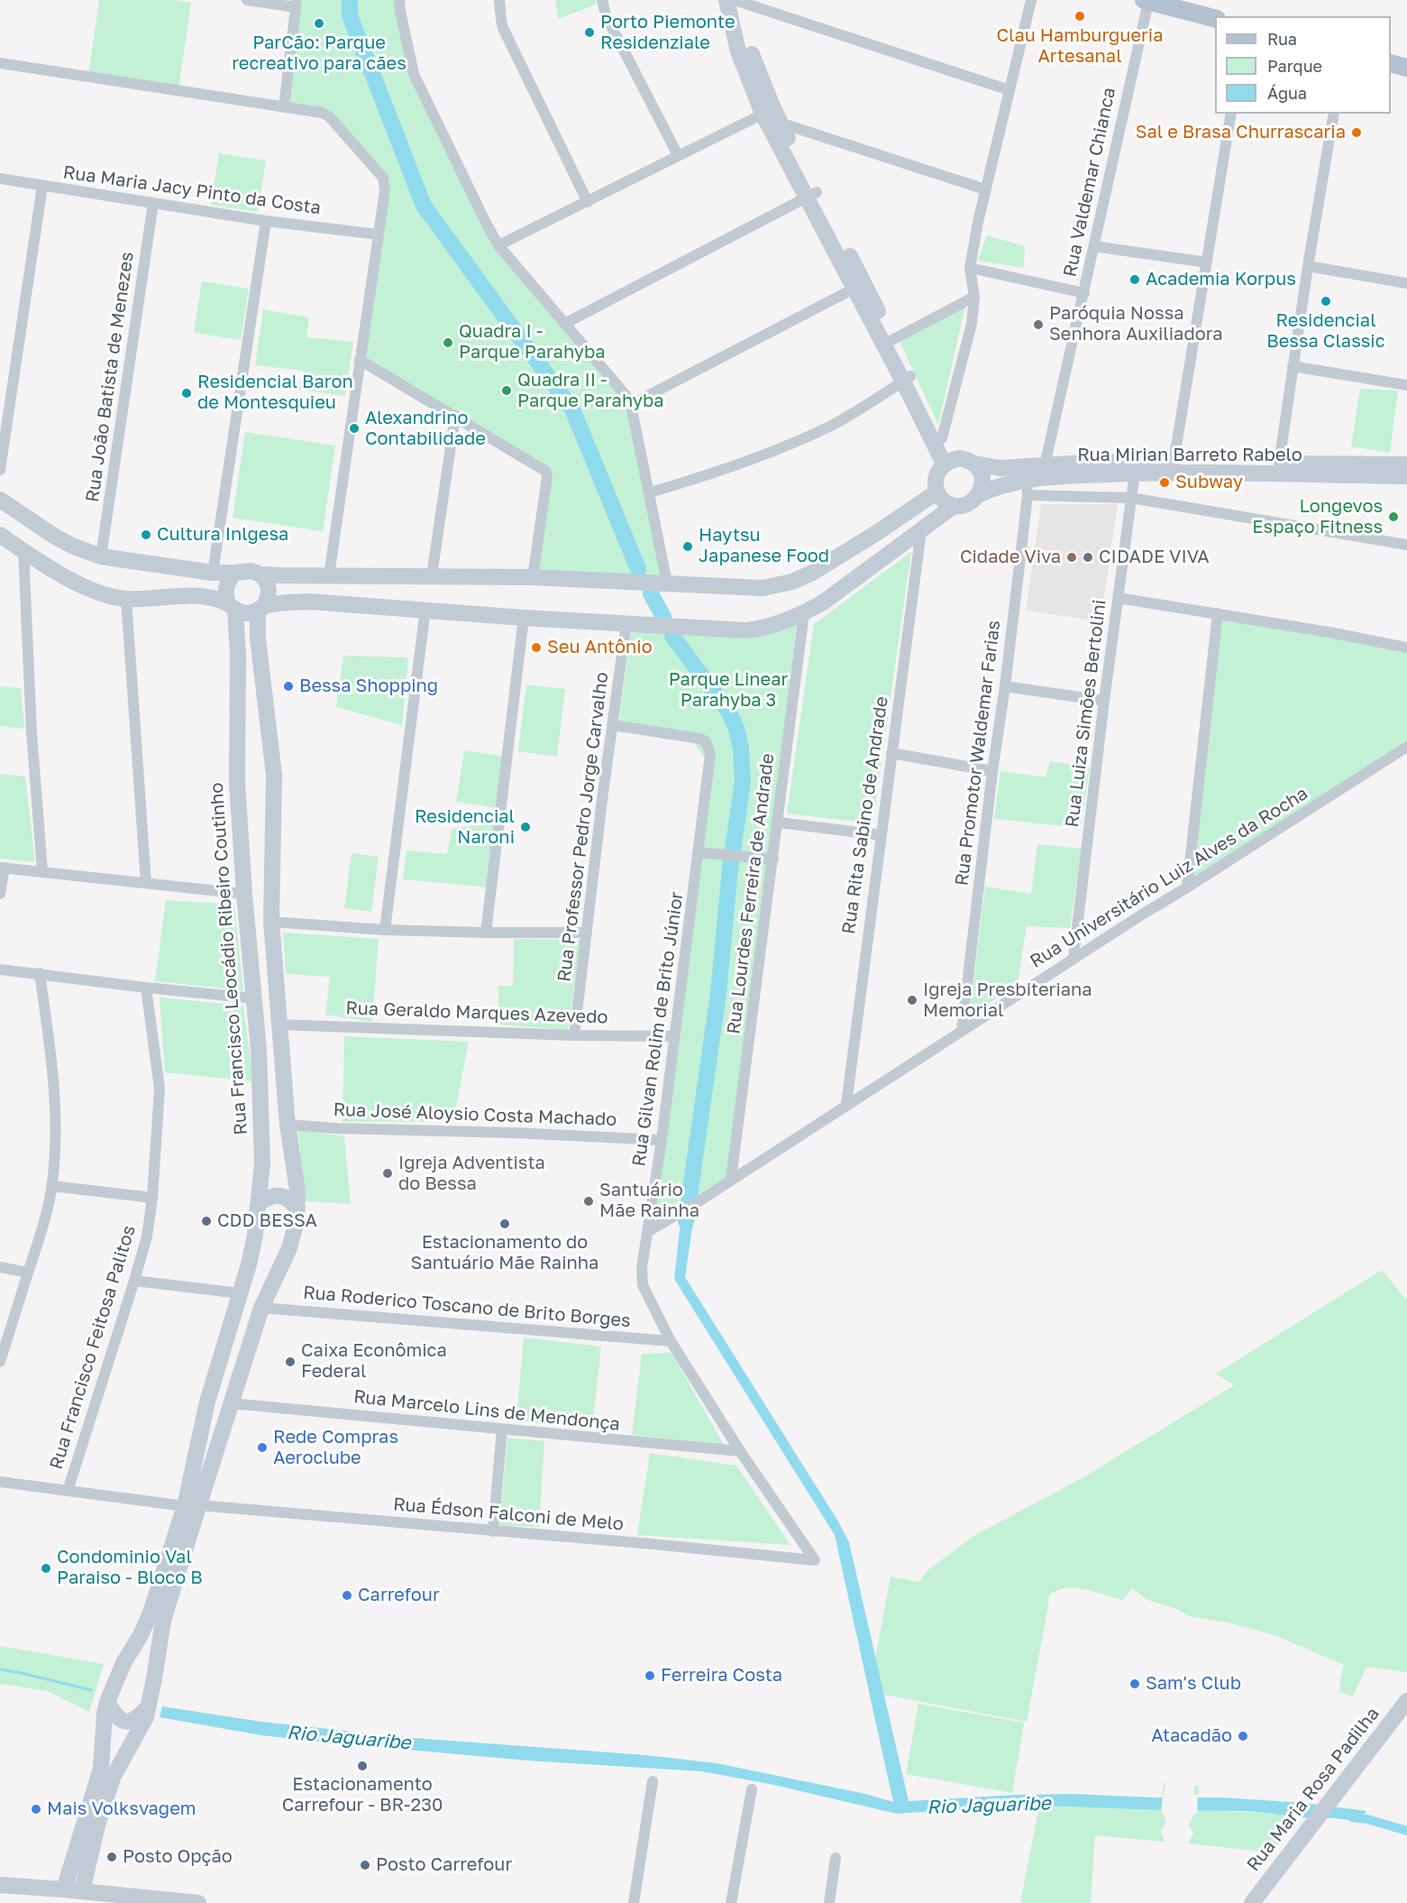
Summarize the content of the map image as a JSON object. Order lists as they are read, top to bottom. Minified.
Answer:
{"streets":{"main road":["Rua Mirian Barreto Rabelo","Rua Francisco Leocádio Ribeiro Coutinho","Rua Maria Rosa Padilha"],"street":["Rua Valdemar Chianca","Rua Maria Jacy Pinto da Costa","Rua João Batista de Menezes","Rua Luiza Simões Bertolini","Rua Promotor Waldemar Farias","Rua Rita Sabino de Andrade","Rua Professor Pedro Jorge Carvalho","Rua Universitário Luiz Alves da Rocha","Rua Lourdes Ferreira de Andrade","Rua Geraldo Marques Azevedo","Rua Gilvan Rolim de Brito Júnior","Rua José Aloysio Costa Machado","Rua Roderico Toscano de Brito Borges","Rua Francisco Feitosa Palitos","Rua Marcelo Lins de Mendonça","Rua Édson Falconi de Melo"]},"crossings":[["Rua Valdemar Chianca","Rua Mirian Barreto Rabelo"],["Rua Maria Jacy Pinto da Costa","Rua João Batista de Menezes"],["Rua Mirian Barreto Rabelo","Rua Luiza Simões Bertolini"],["Rua Mirian Barreto Rabelo","Rua Promotor Waldemar Farias"],["Rua Luiza Simões Bertolini","Rua Universitário Luiz Alves da Rocha"],["Rua Promotor Waldemar Farias","Rua Universitário Luiz Alves da Rocha"],["Rua Rita Sabino de Andrade","Rua Universitário Luiz Alves da Rocha"],["Rua Professor Pedro Jorge Carvalho","Rua Geraldo Marques Azevedo"],["Rua Professor Pedro Jorge Carvalho","Rua Gilvan Rolim de Brito Júnior"],["Rua Universitário Luiz Alves da Rocha","Rua Lourdes Ferreira de Andrade"],["Rua Universitário Luiz Alves da Rocha","Rua Gilvan Rolim de Brito Júnior"],["Rua Francisco Leocádio Ribeiro Coutinho","Rua Geraldo Marques Azevedo"],["Rua Francisco Leocádio Ribeiro Coutinho","Rua José Aloysio Costa Machado"],["Rua Francisco Leocádio Ribeiro Coutinho","Rua Roderico Toscano de Brito Borges"],["Rua Francisco Leocádio Ribeiro Coutinho","Rua Marcelo Lins de Mendonça"],["Rua Francisco Leocádio Ribeiro Coutinho","Rua Édson Falconi de Melo"],["Rua Geraldo Marques Azevedo","Rua Gilvan Rolim de Brito Júnior"],["Rua Gilvan Rolim de Brito Júnior","Rua José Aloysio Costa Machado"],["Rua Gilvan Rolim de Brito Júnior","Rua Roderico Toscano de Brito Borges"],["Rua Gilvan Rolim de Brito Júnior","Rua Marcelo Lins de Mendonça"],["Rua Gilvan Rolim de Brito Júnior","Rua Édson Falconi de Melo"],["Rua Francisco Feitosa Palitos","Rua Édson Falconi de Melo"]],"water":["Rio Jaguaribe"],"parks":["Parque Linear Parahyba 3"],"places":["Clau Hamburgueria Artesanal","ParCão: Parque recreativo para cães","Porto Piemonte Residenziale","Sal e Brasa Churrascaria","Academia Korpus","Residencial Bessa Classic","Paróquia Nossa Senhora Auxiliadora","Quadra I - Parque Parahyba","Quadra II - Parque Parahyba","Residencial Baron de Montesquieu","Alexandrino Contabilidade","Subway","Longevos Espaço Fitness","Cultura Inlgesa","Haytsu Japanese Food","Cidade Viva","CIDADE VIVA","Seu Antônio","Bessa Shopping","Residencial Naroni","Igreja Presbiteriana Memorial","Igreja Adventista do Bessa","Santuário Mãe Rainha","CDD BESSA","Estacionamento do Santuário Mãe Rainha","Caixa Econômica Federal","Rede Compras Aeroclube","Condominio Val Paraiso - Bloco B","Carrefour","Ferreira Costa","Sam's Club","Atacadão","Estacionamento Carrefour - BR-230","Mais Volksvagem","Posto Opção","Posto Carrefour"],"legend":["Rua","Parque","Água"]}
